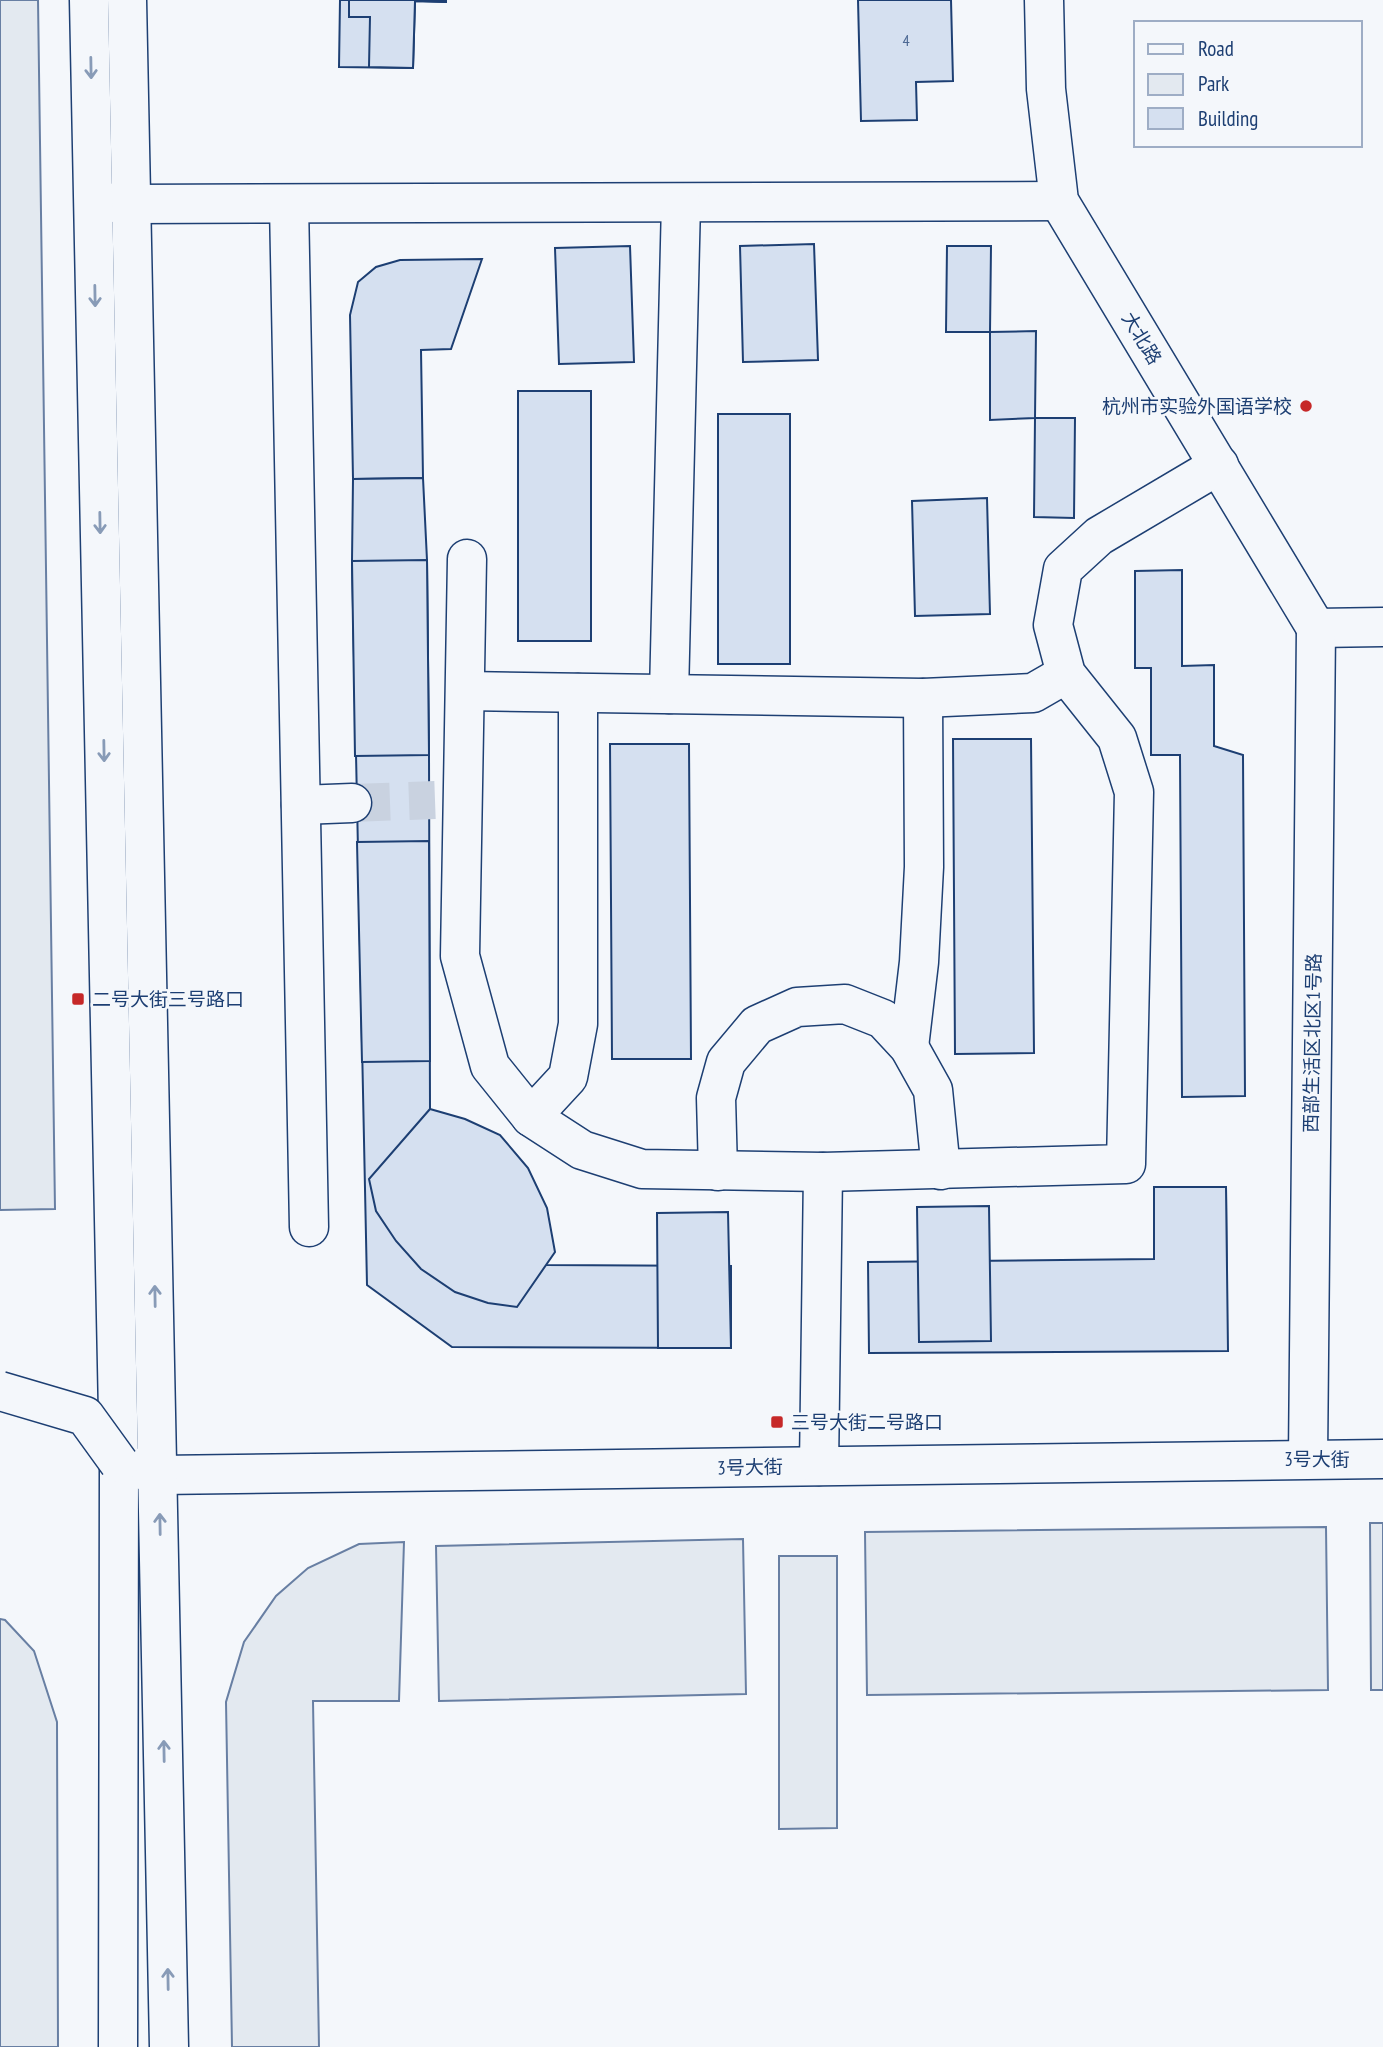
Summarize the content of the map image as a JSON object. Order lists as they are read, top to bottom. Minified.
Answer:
{"streets":{"street":["大北路","西部生活区北区1号路","3号大街"]},"crossings":[["大北路","西部生活区北区1号路"],["西部生活区北区1号路","3号大街"]],"places":{"other":["杭州市实验外国语学校"],"transit":["二号大街三号路口","三号大街二号路口"]},"house_numbers":["4"],"legend":["Road","Park","Building"]}
